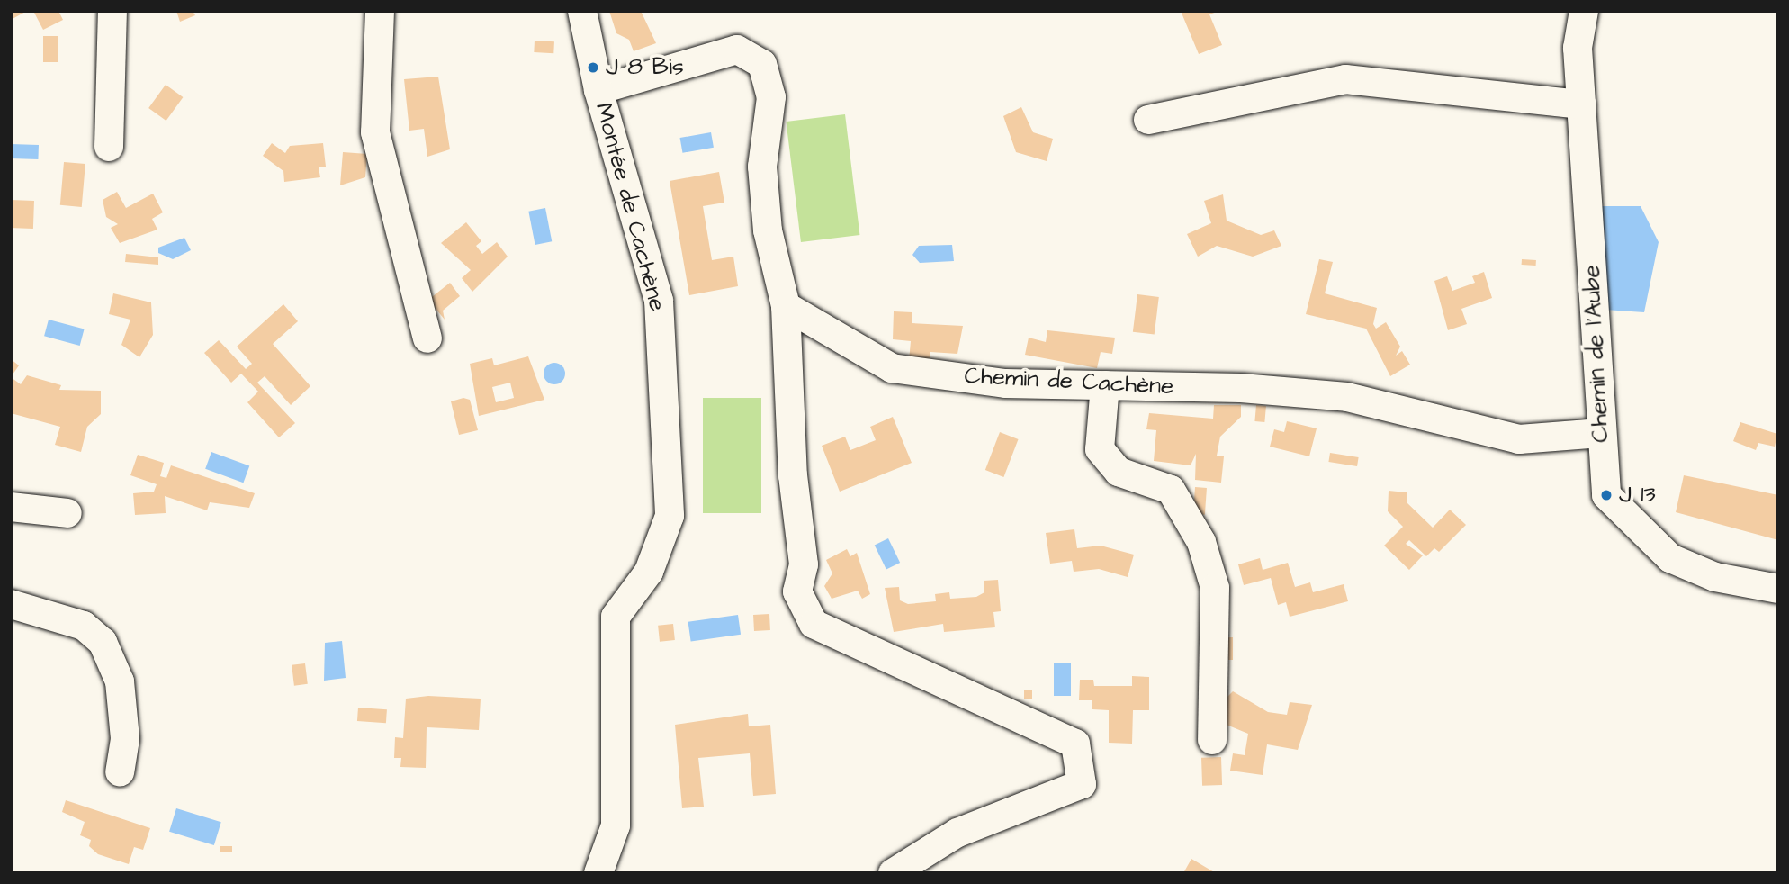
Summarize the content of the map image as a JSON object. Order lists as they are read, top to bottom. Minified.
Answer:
{"streets":{"street":["Montée de Cachène","Chemin de l'Aube","Chemin de Cachène"]},"crossings":[["Chemin de l'Aube","Chemin de Cachène"]],"places":["J 8 Bis","J 13"]}
